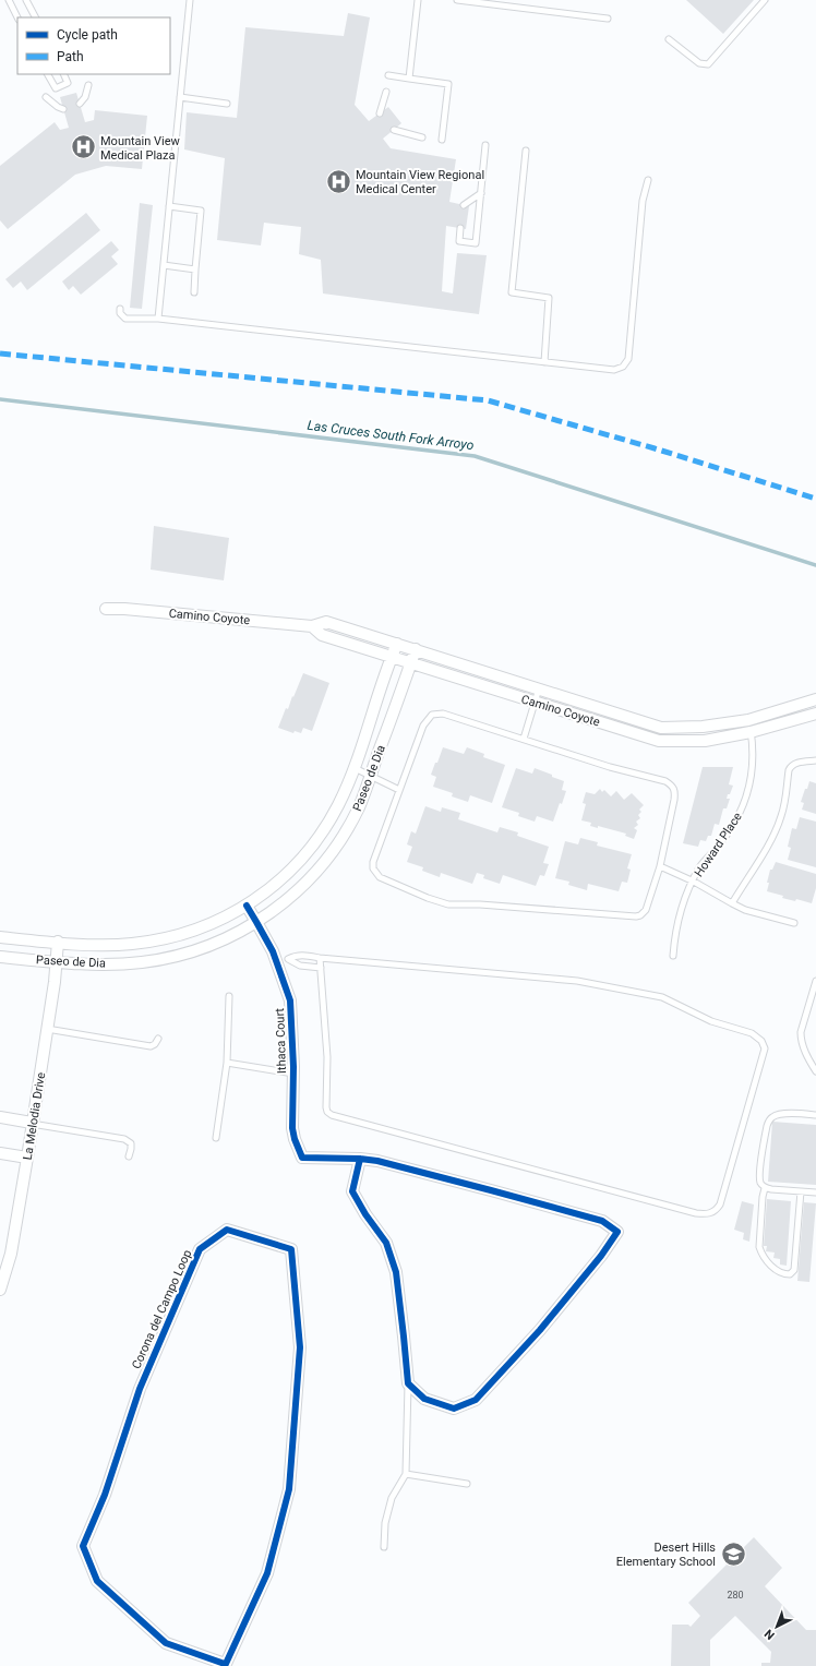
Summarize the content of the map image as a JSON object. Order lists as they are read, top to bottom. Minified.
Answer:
{"streets":{"street":["Camino Coyote","Paseo de Dia","Ithaca Court","La Melodia Drive","Corona del Campo Loop"],"lane":["Howard Place"]},"crossings":[["Camino Coyote","Paseo de Dia"],["Camino Coyote","Howard Place"],["Paseo de Dia","Ithaca Court"],["Paseo de Dia","La Melodia Drive"]],"water":["Las Cruces South Fork Arroyo"],"places":{"hospital":["Mountain View Medical Plaza","Mountain View Regional Medical Center"],"school or university":["Desert Hills Elementary School"]},"house_numbers":["280"],"legend":["Cycle path","Path"],"north":"bottom left"}
